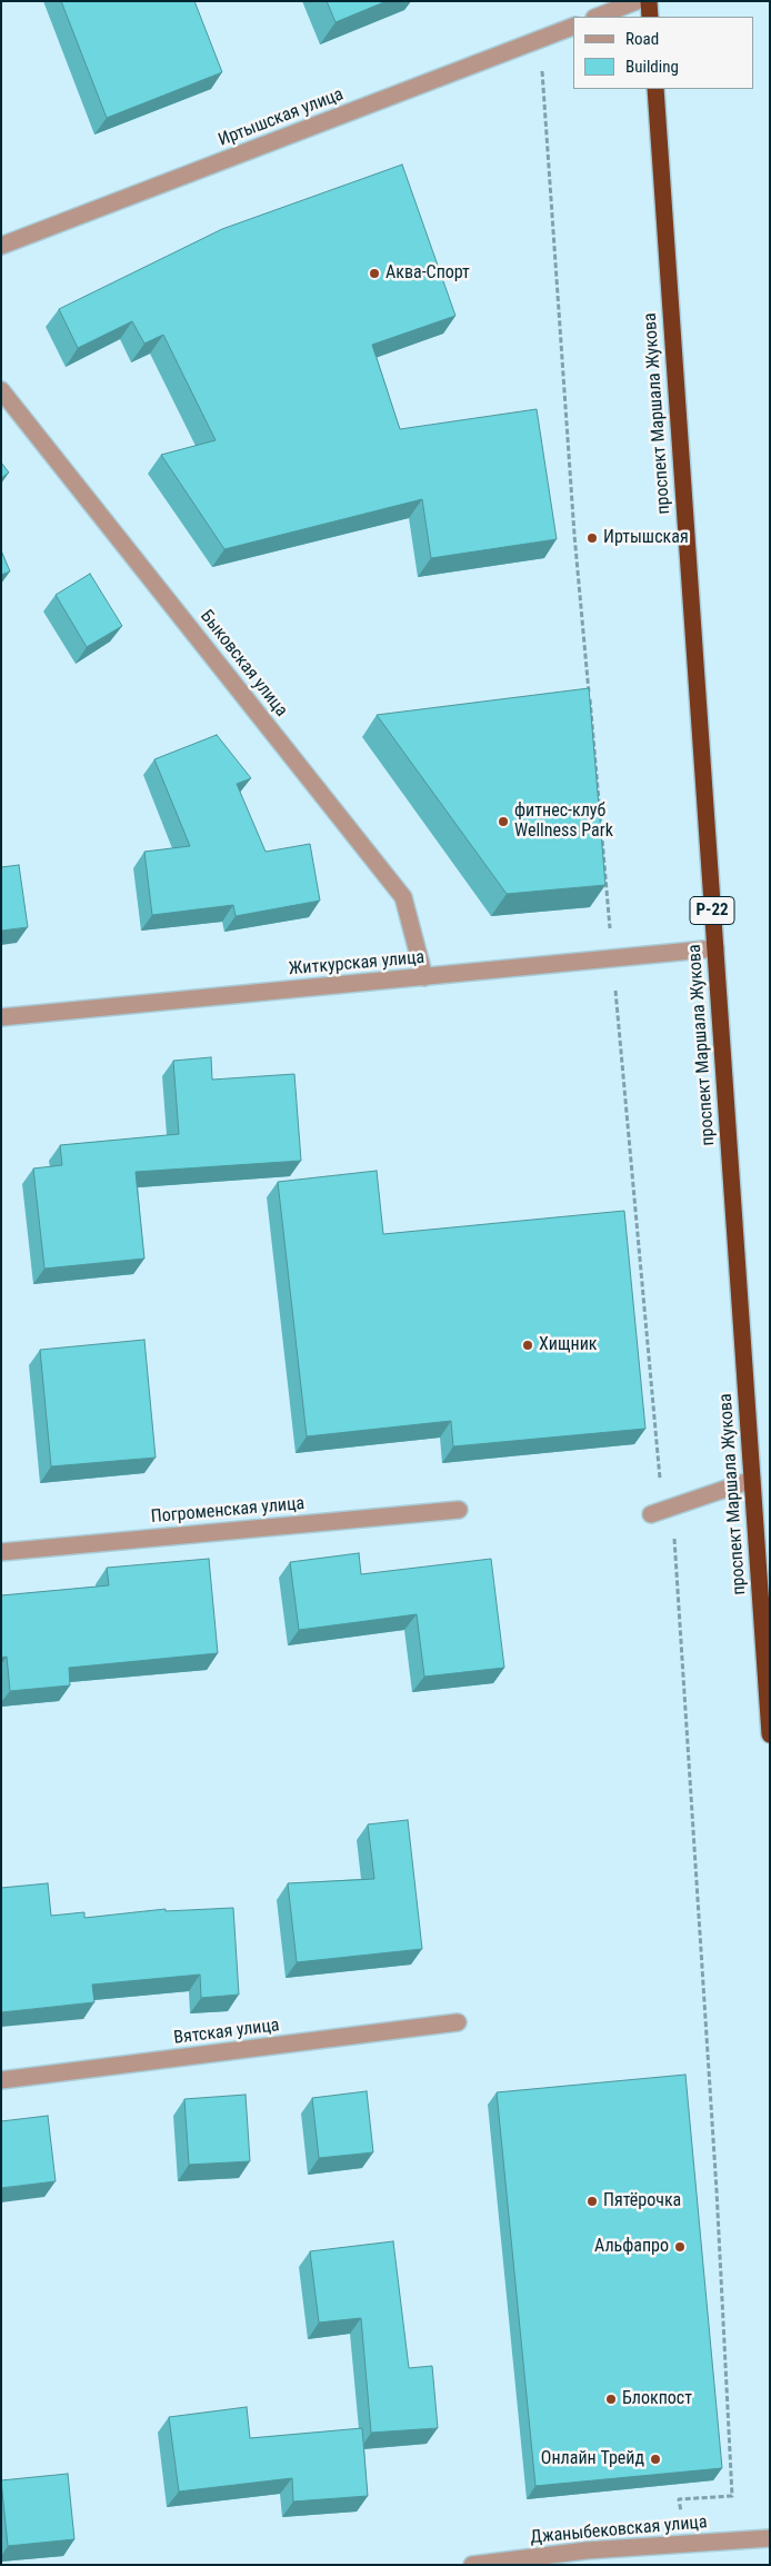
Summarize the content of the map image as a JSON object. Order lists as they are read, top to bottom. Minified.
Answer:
{"streets":{"highway":["проспект Маршала Жукова","Р-22"],"street":["Иртышская улица","Быковская улица","Житкурская улица","Погроменская улица","Вятская улица","Джаныбековская улица"]},"crossings":[["проспект Маршала Жукова","Житкурская улица"],["Быковская улица","Житкурская улица"]],"places":["Аква-Спорт","Иртышская","фитнес-клуб Wellness Park","Хищник","Пятёрочка","Альфапро","Блокпост","Онлайн Трейд"],"legend":["Road","Building"]}
